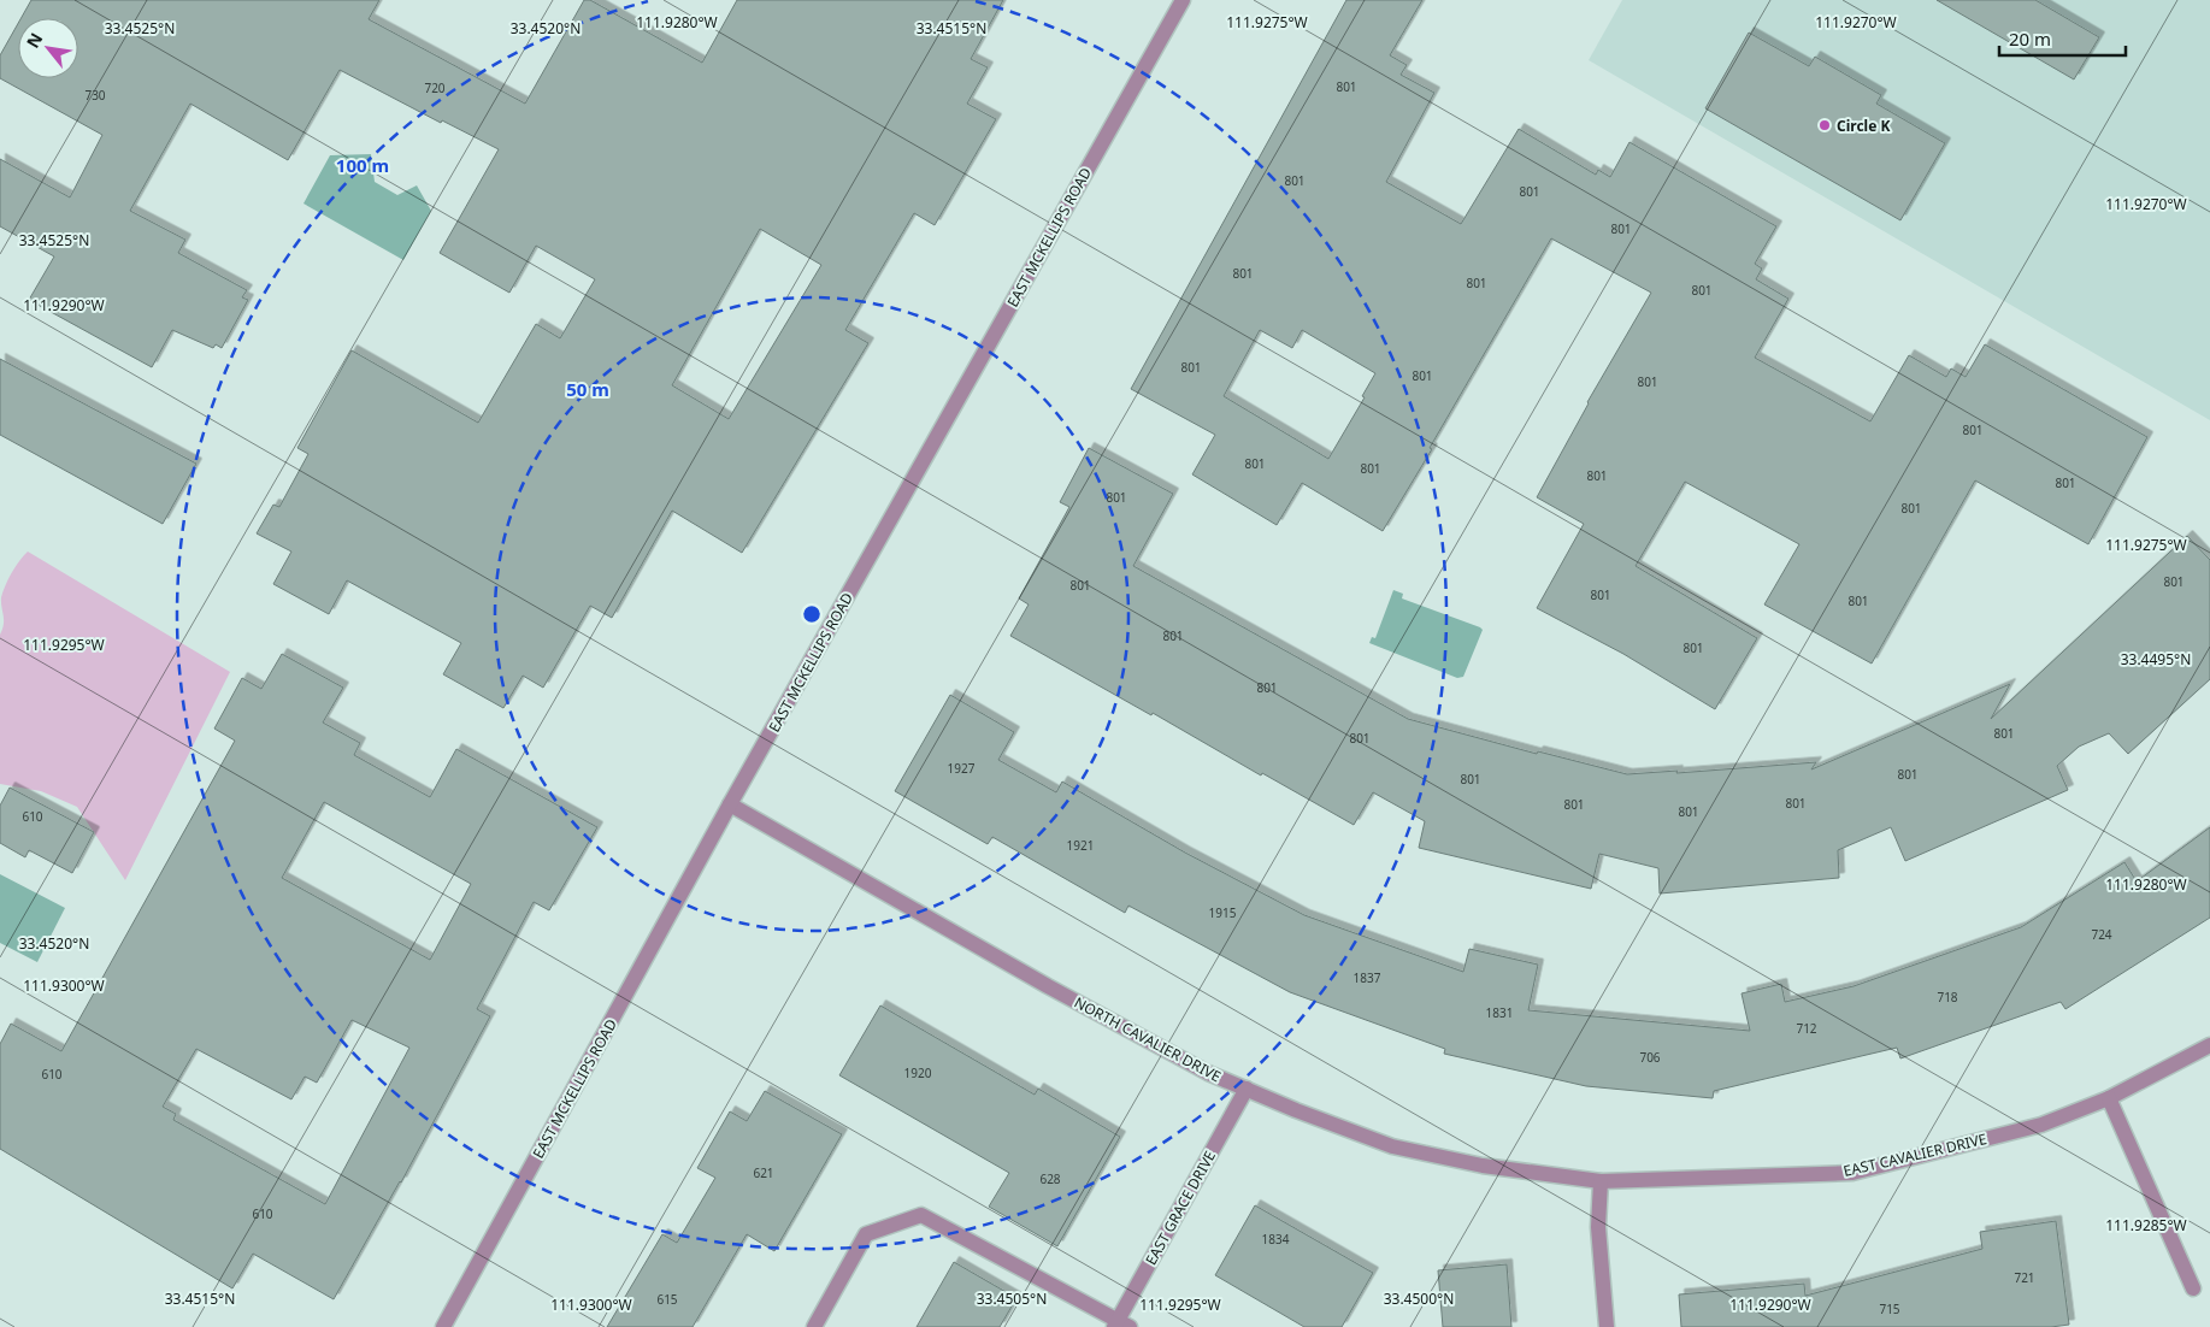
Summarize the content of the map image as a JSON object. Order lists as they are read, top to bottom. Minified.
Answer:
{"streets":{"street":["EAST MCKELLIPS ROAD","NORTH CAVALIER DRIVE","EAST CAVALIER DRIVE","EAST GRACE DRIVE"]},"crossings":[["EAST MCKELLIPS ROAD","NORTH CAVALIER DRIVE"],["NORTH CAVALIER DRIVE","EAST CAVALIER DRIVE"],["NORTH CAVALIER DRIVE","EAST GRACE DRIVE"]],"places":["Circle K"],"house_numbers":["801","720","730","801","801","801","801","801","801","801","801","801","801","801","801","801","801","801","801","801","801","801","801","801","801","801","801","801","1927","801","801","801","801","801","610","1921","1915","724","1837","718","1831","712","706","1920","610","621","628","610","1834","721","615","715"],"scale_bar":"20 m","north":"top left","coordinates":["111.9280°W","111.9275°W","111.9270°W","33.4525°N","33.4520°N","33.4515°N","111.9290°W","111.9295°W","33.4495°N","111.9300°W","111.9285°W","33.4505°N","33.4500°N"],"rings":["100 m","50 m"]}
